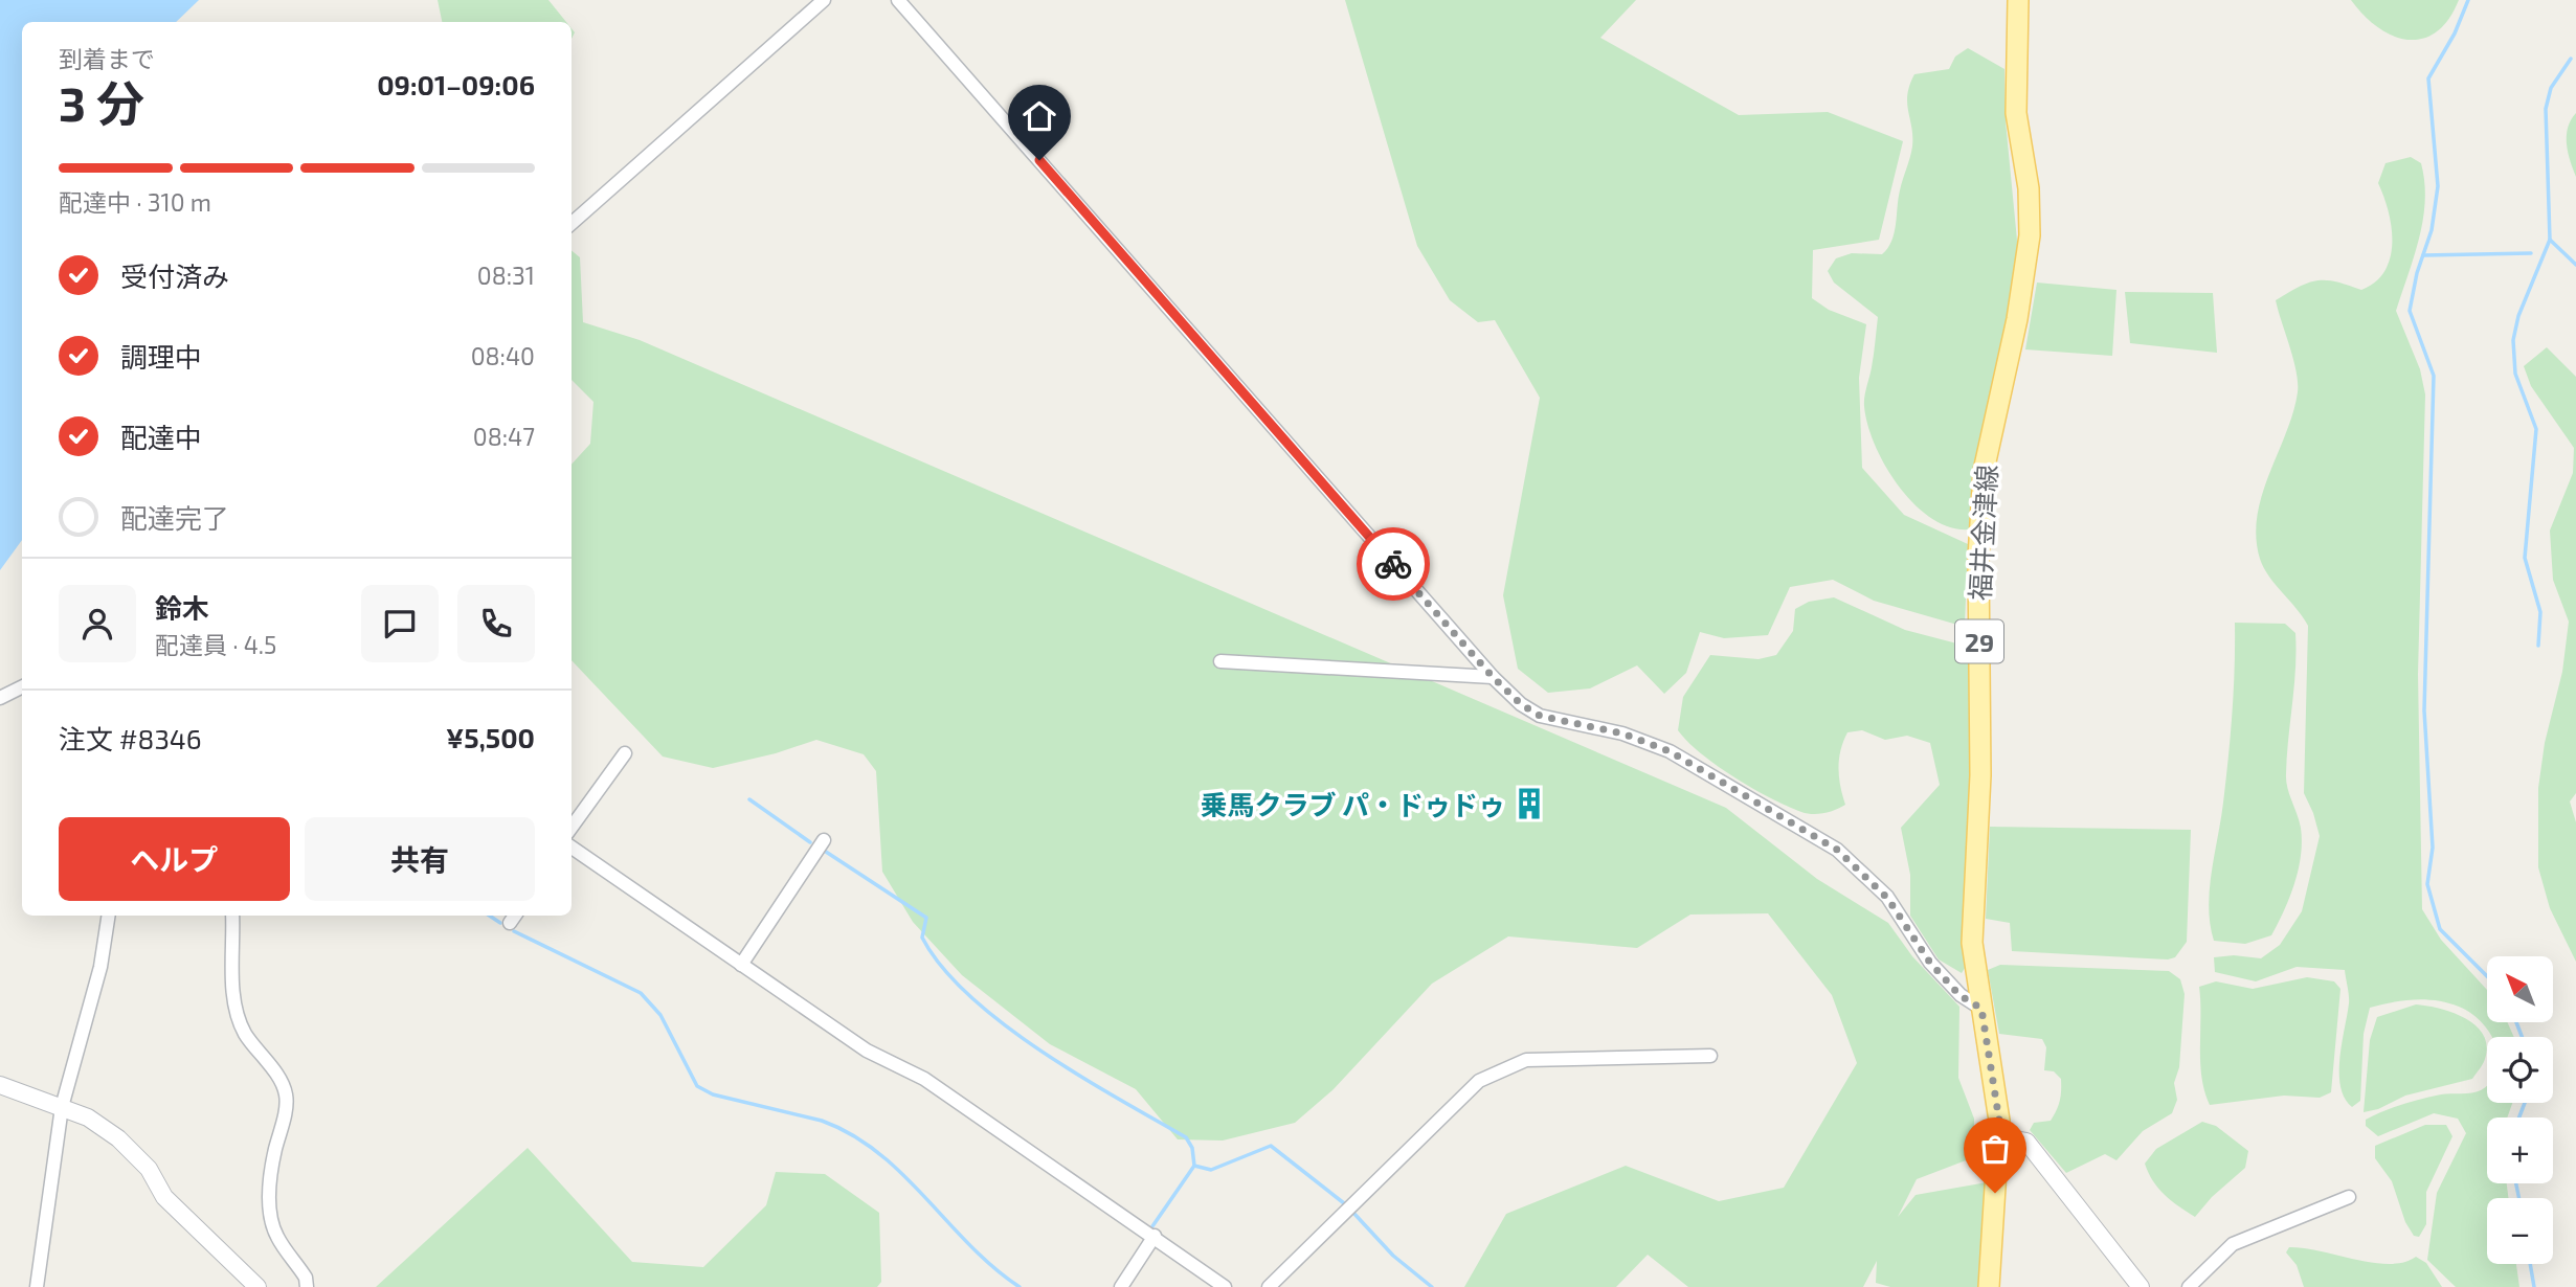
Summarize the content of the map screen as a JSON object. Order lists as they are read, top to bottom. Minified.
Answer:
{"streets":{"main road":["福井金津線","29"]},"places":{"building":["乗馬クラブ パ・ドゥドゥ"]},"north":"top left","page":{"heading":["3 分","到着まで","09:01–09:06"],"panel":["鈴木","配達員 · 4.5","注文 #8346","¥5,500"],"bar":"配達中 · 310 m","list":[["受付済み","08:31"],["調理中","08:40"],["配達中","08:47"],"配達完了"],"buttons":["ヘルプ","共有"],"map_buttons":["+","−"]}}
